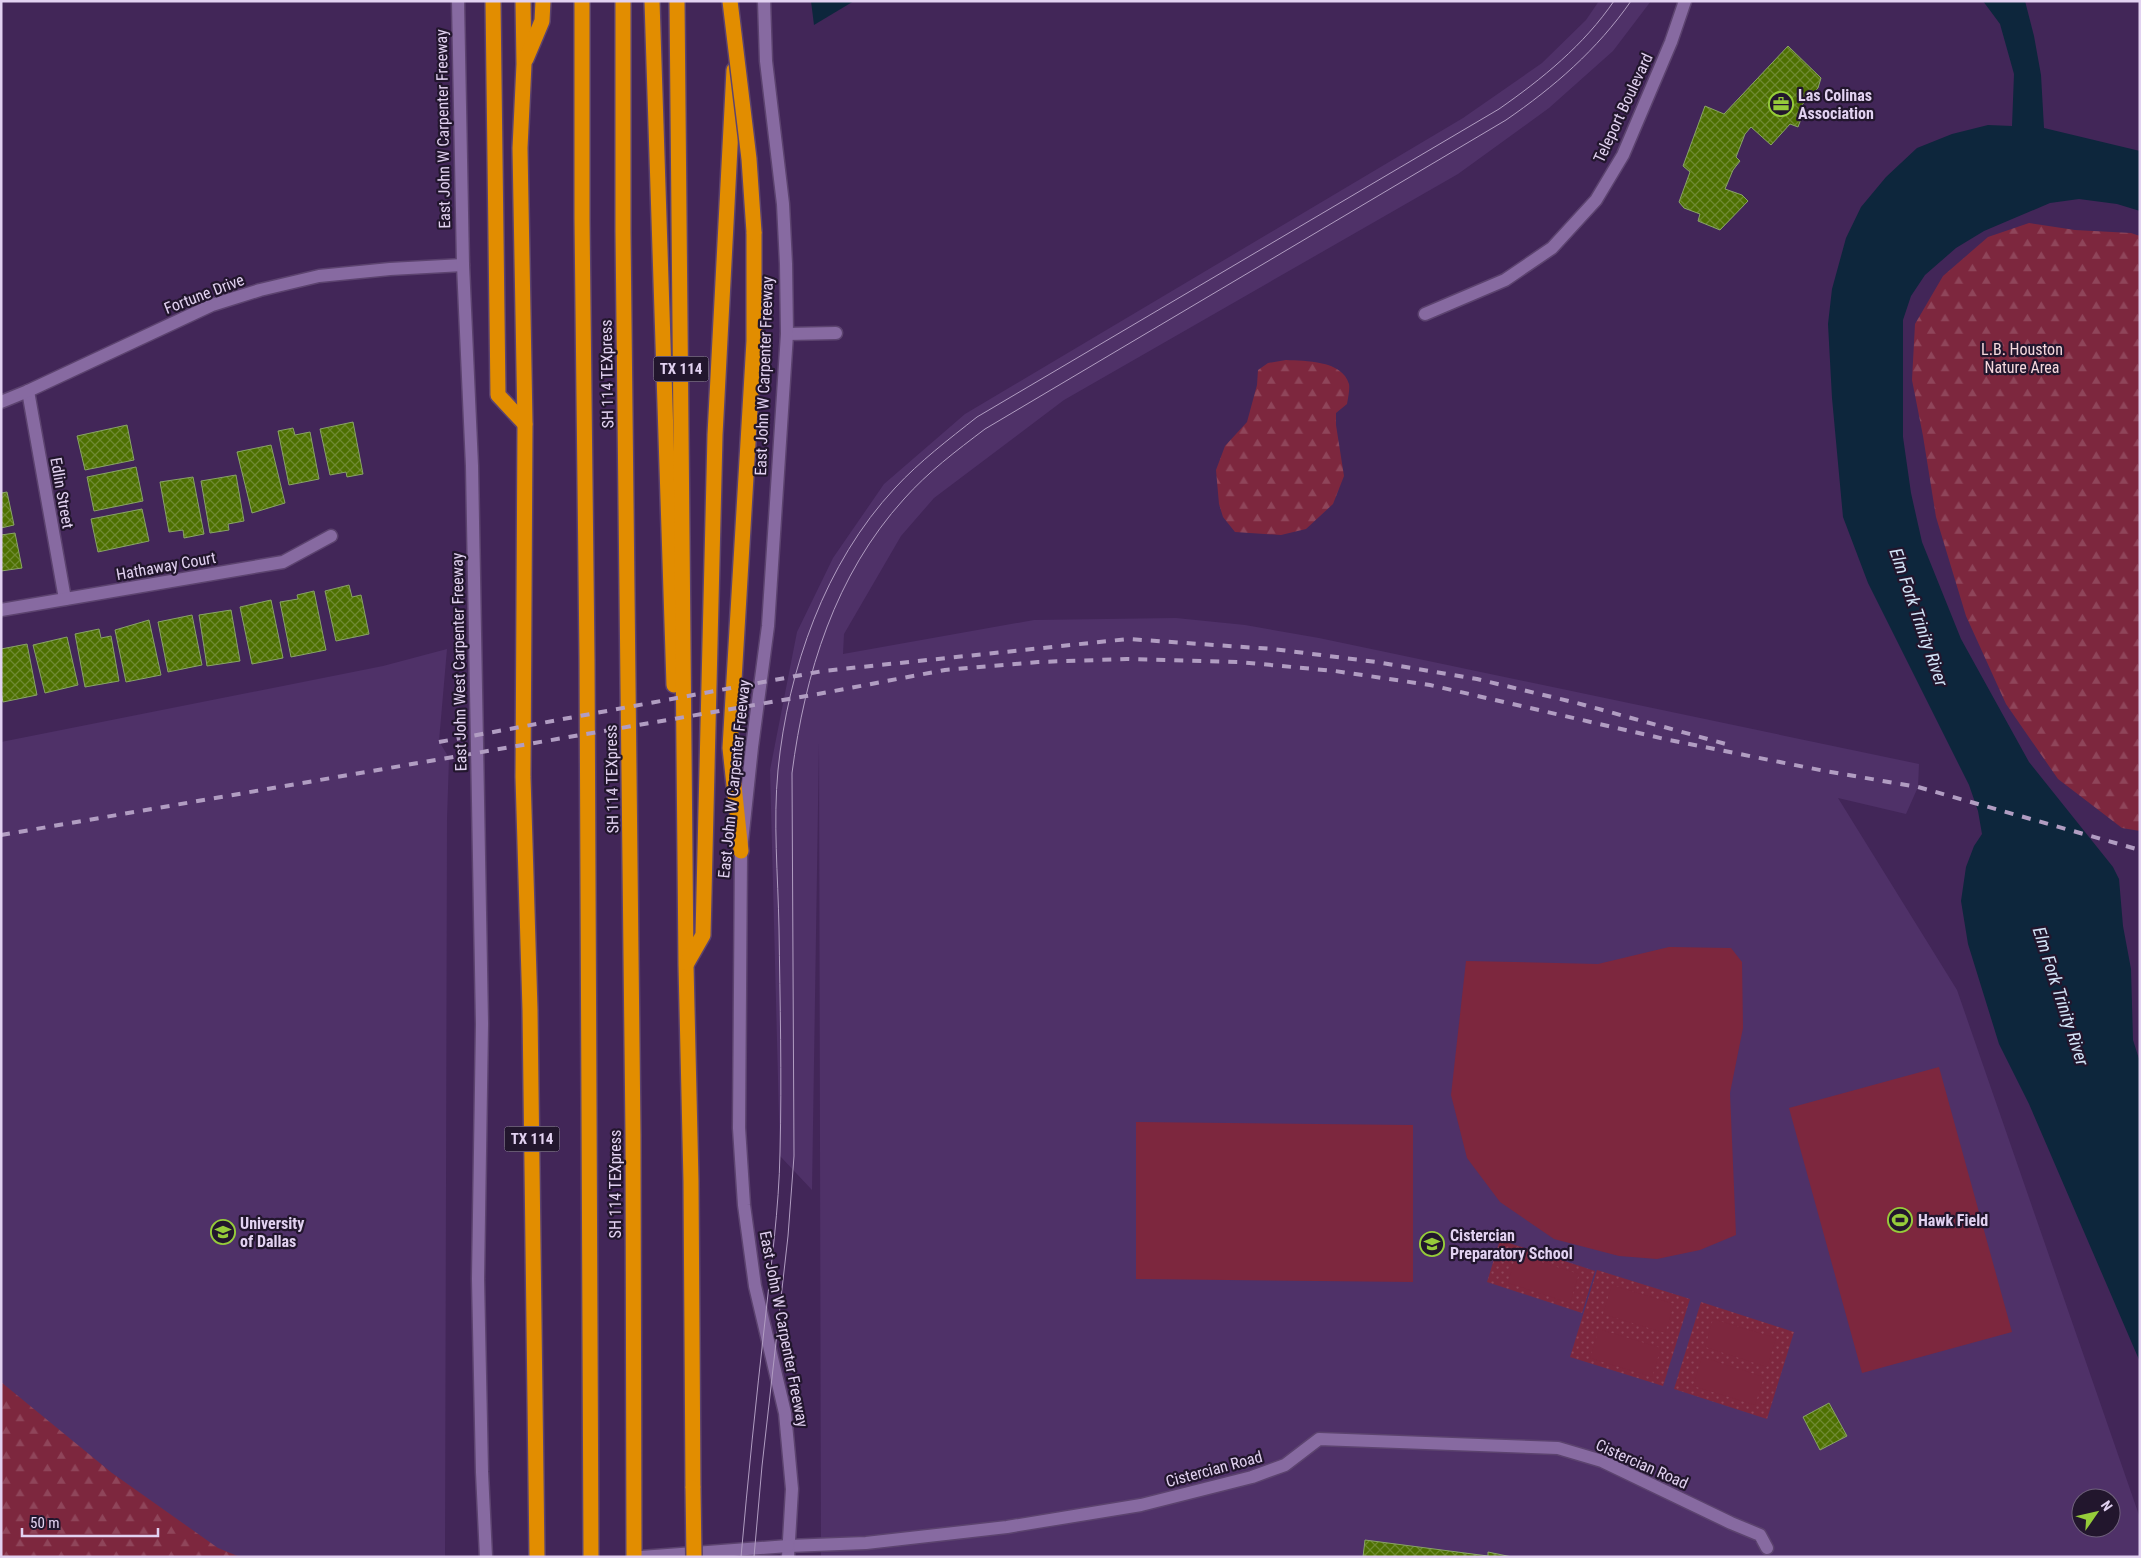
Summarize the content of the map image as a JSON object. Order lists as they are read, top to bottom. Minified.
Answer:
{"streets":{"highway":["TX 114","SH 114 TEXpress"],"main road":["Teleport Boulevard","East John W Carpenter Freeway","Fortune Drive","Edlin Street","Hathaway Court","East John West Carpenter Freeway","Cistercian Road"]},"crossings":[["East John W Carpenter Freeway","Fortune Drive"],["East John W Carpenter Freeway","East John West Carpenter Freeway"],["East John W Carpenter Freeway","Cistercian Road"],["Fortune Drive","Edlin Street"],["Edlin Street","Hathaway Court"]],"water":["Elm Fork Trinity River"],"parks":["L.B. Houston Nature Area"],"places":{"office":["Las Colinas Association"],"sports":["Hawk Field"],"school or university":["University of Dallas","Cistercian Preparatory School"]},"scale_bar":"50 m","north":"top right"}
